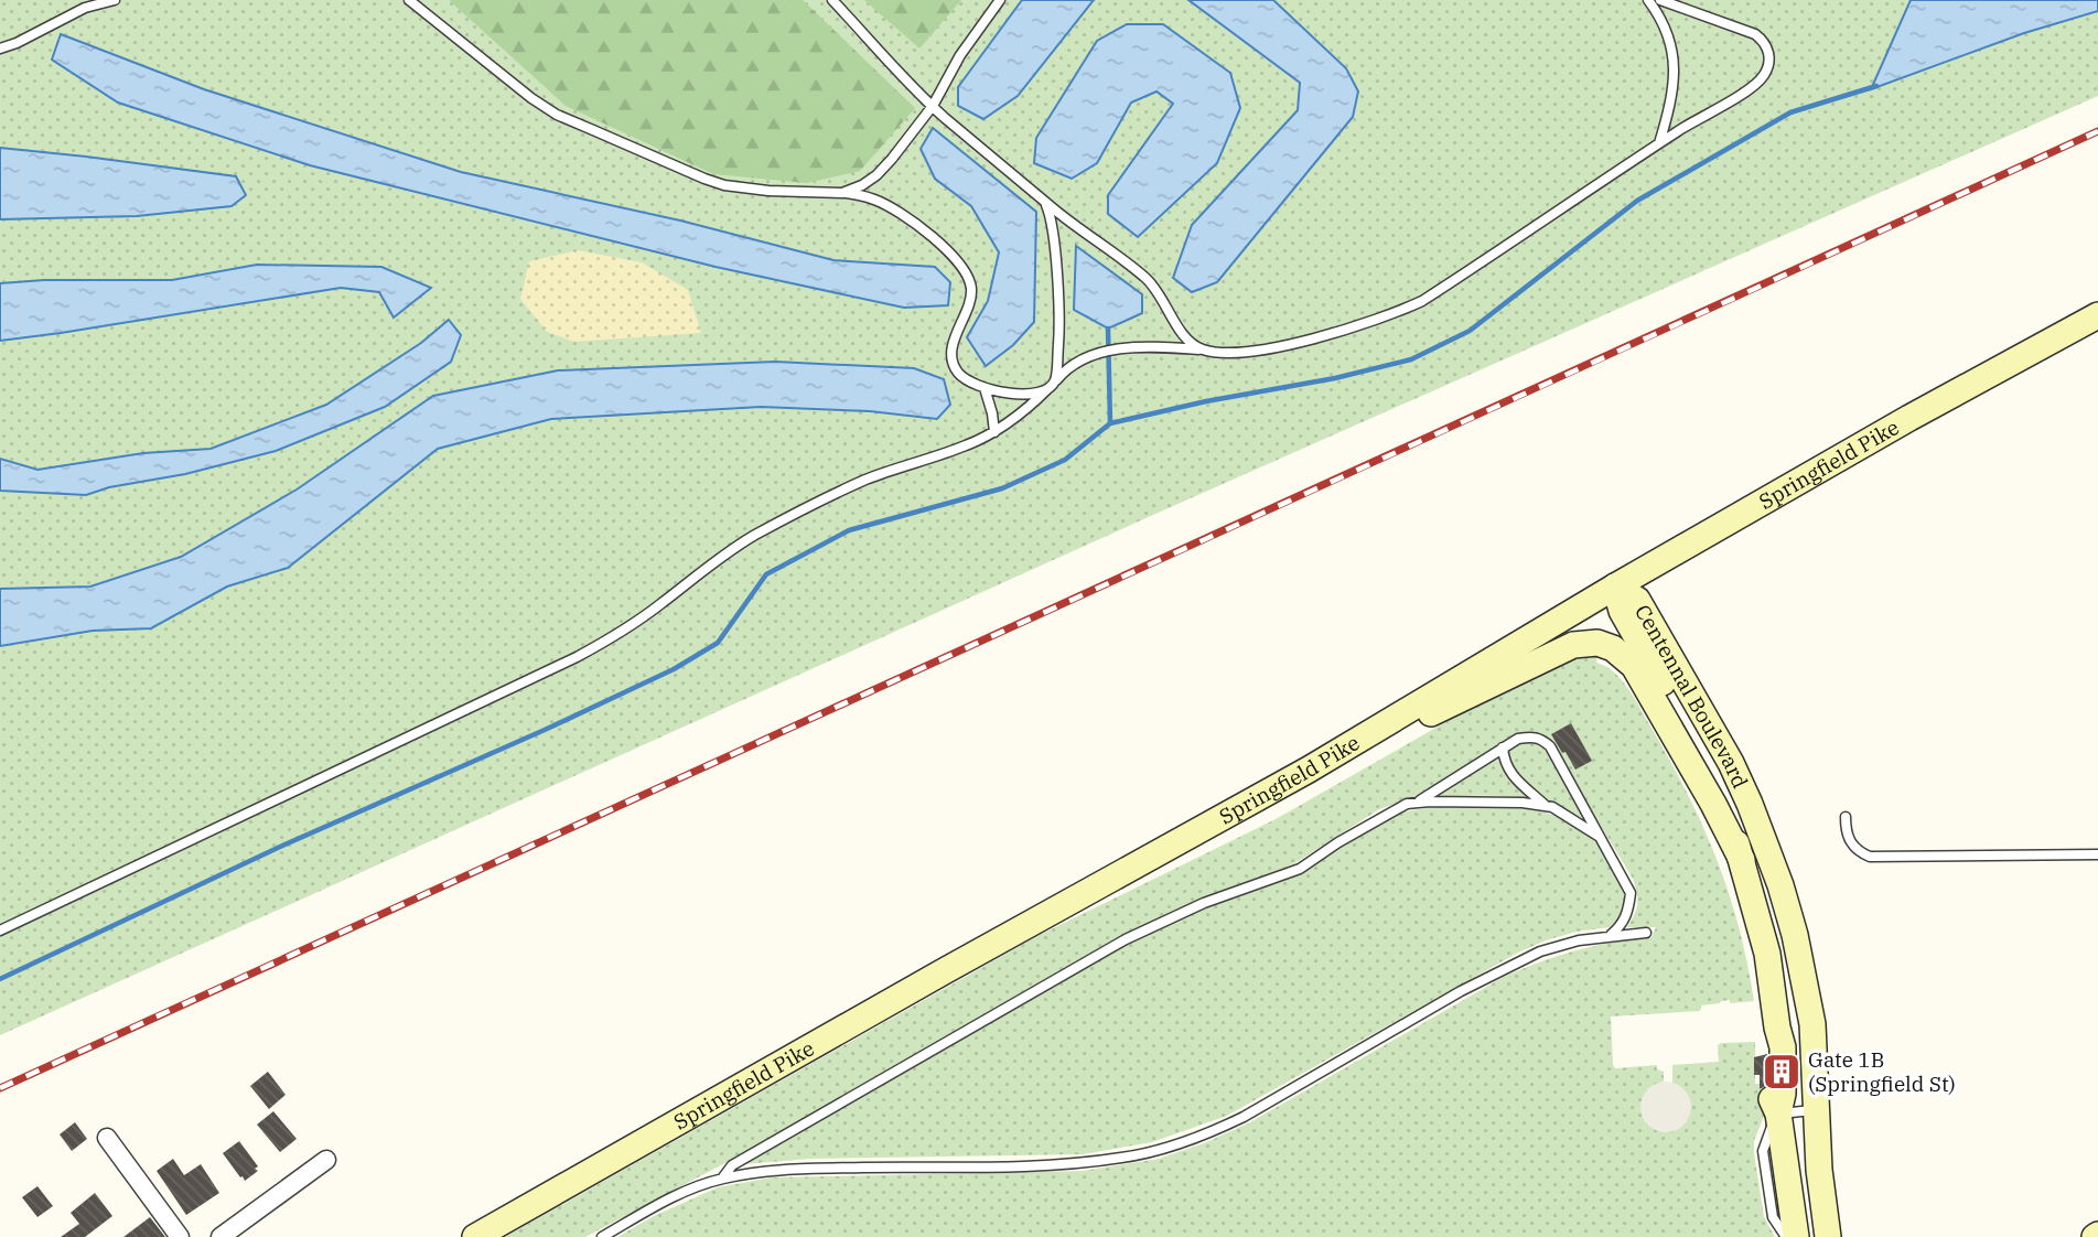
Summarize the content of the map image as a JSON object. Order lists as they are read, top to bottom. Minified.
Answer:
{"streets":{"main road":["Springfield Pike","Centennal Boulevard"]},"crossings":[["Springfield Pike","Centennal Boulevard"]],"places":{"building":["Gate 1B (Springfield St)"]}}
